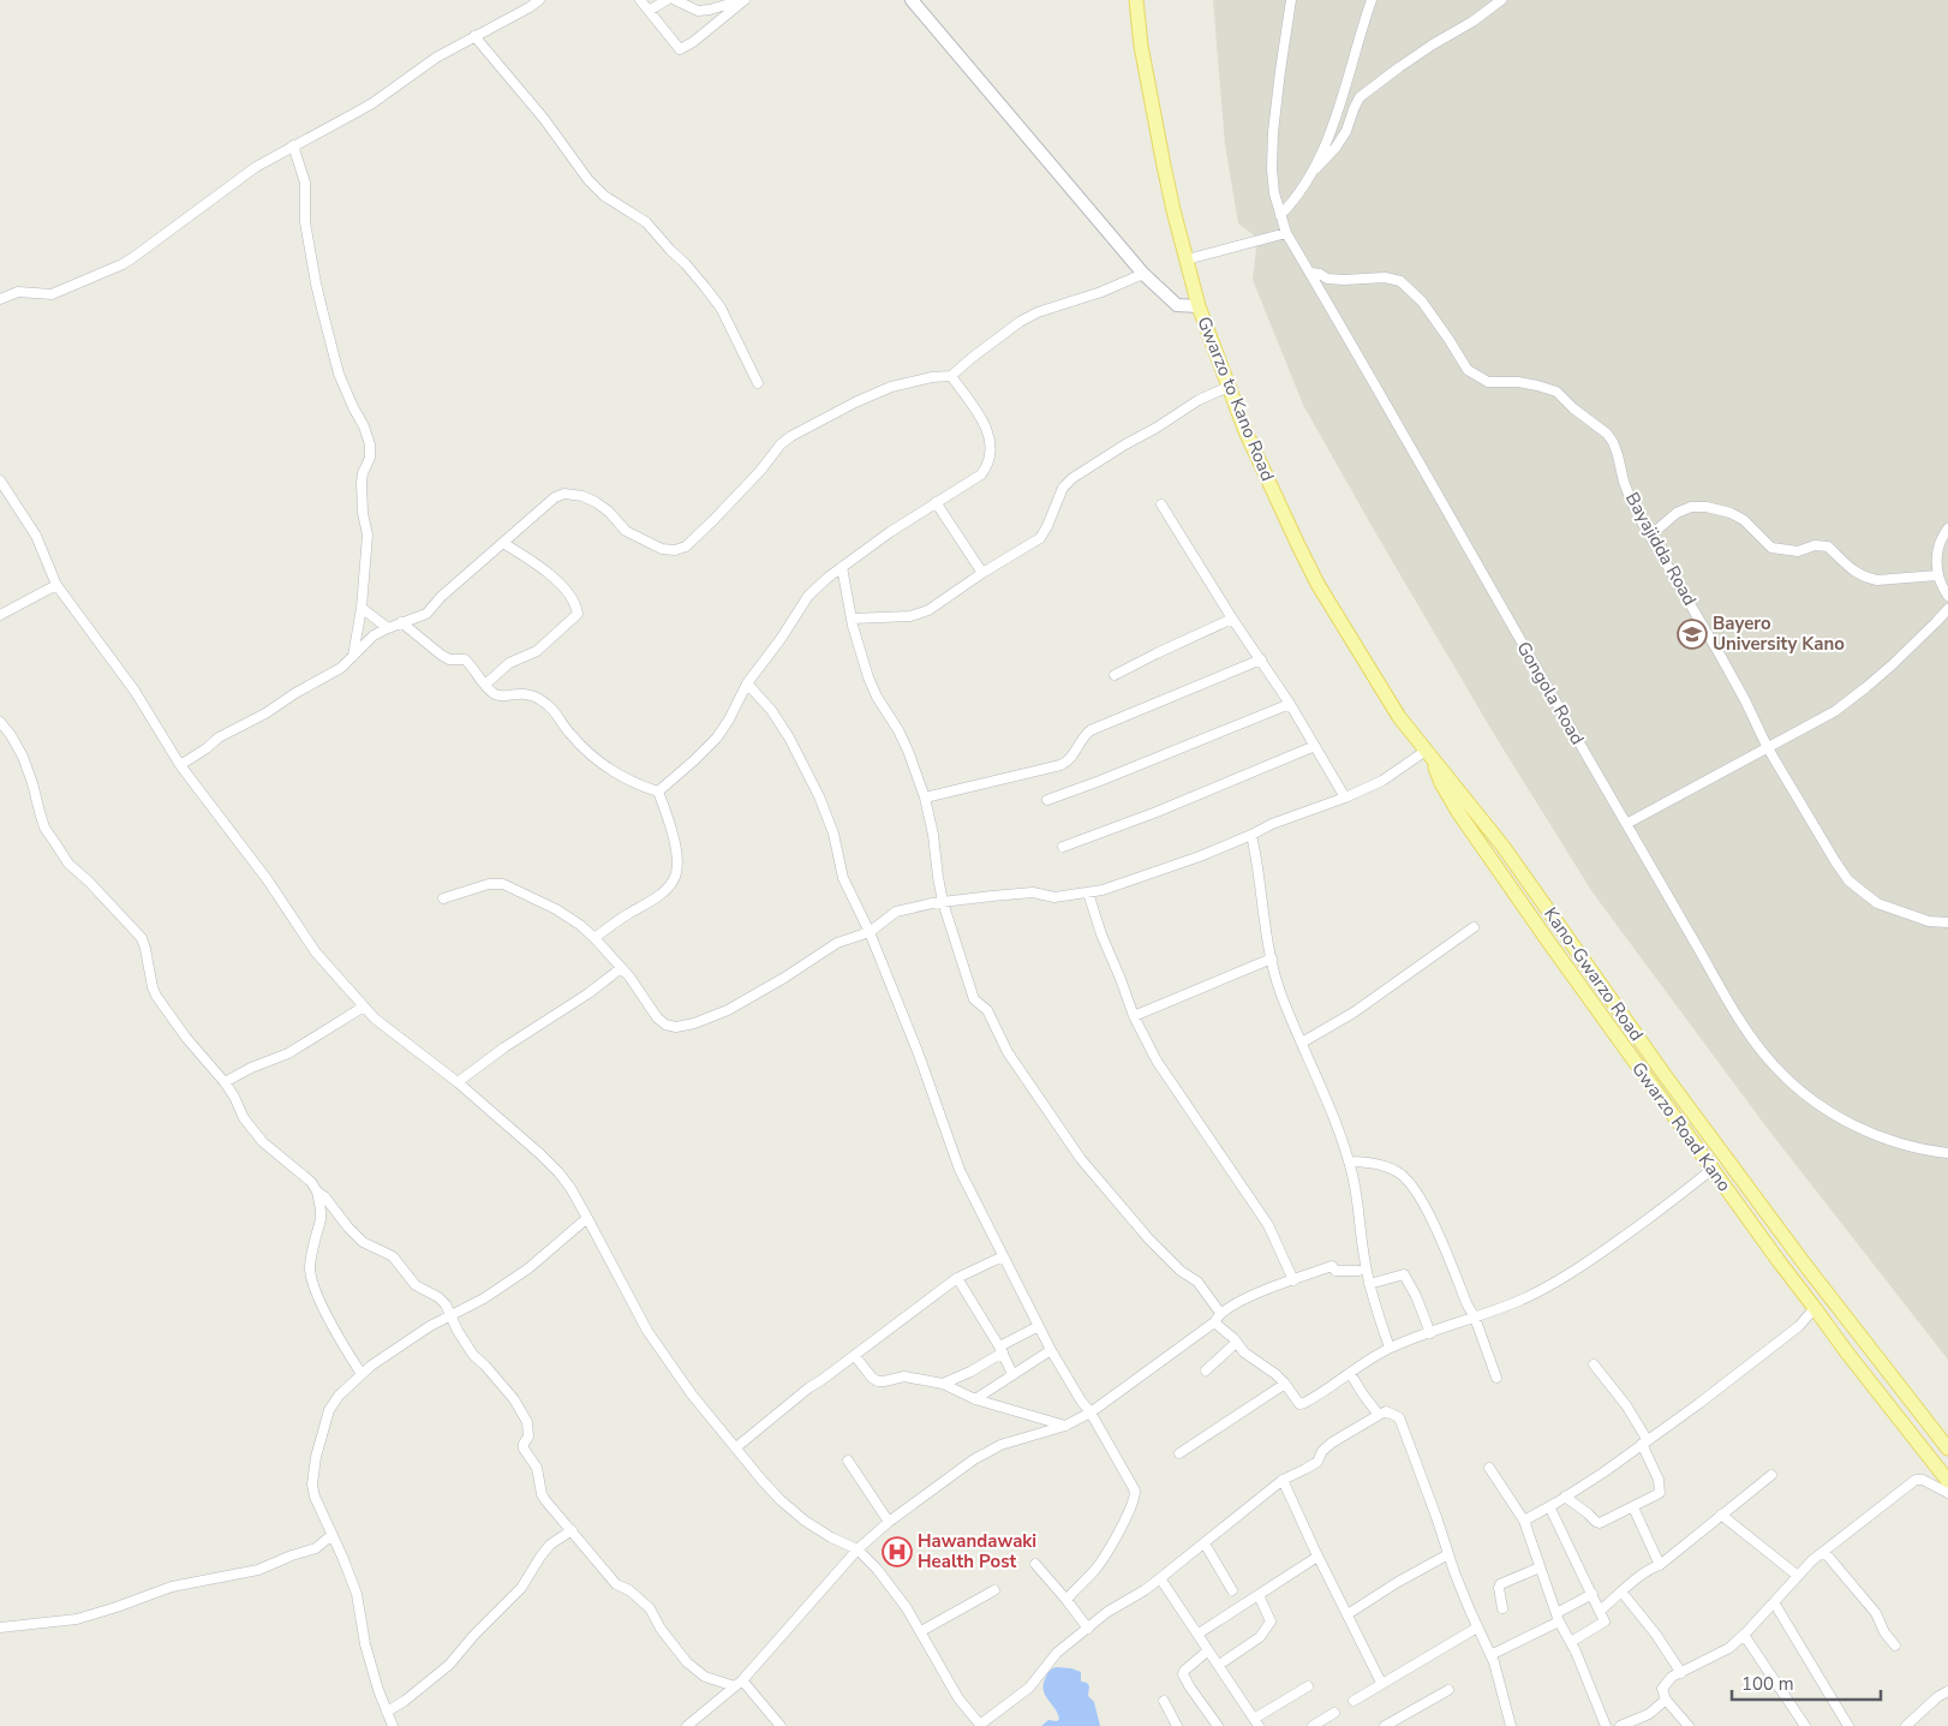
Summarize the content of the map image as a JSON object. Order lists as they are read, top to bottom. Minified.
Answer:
{"streets":{"main road":["Gwarzo to Kano Road","Kano-Gwarzo Road","Gwarzo Road Kano"],"street":["Bayajidda Road","Gongola Road"]},"crossings":[["Gwarzo to Kano Road","Kano-Gwarzo Road"],["Gwarzo to Kano Road","Gwarzo Road Kano"],["Bayajidda Road","Gongola Road"],["Kano-Gwarzo Road","Gwarzo Road Kano"]],"places":{"school or university":["Bayero University Kano"],"hospital":["Hawandawaki Health Post"]},"scale_bar":"100 m"}
